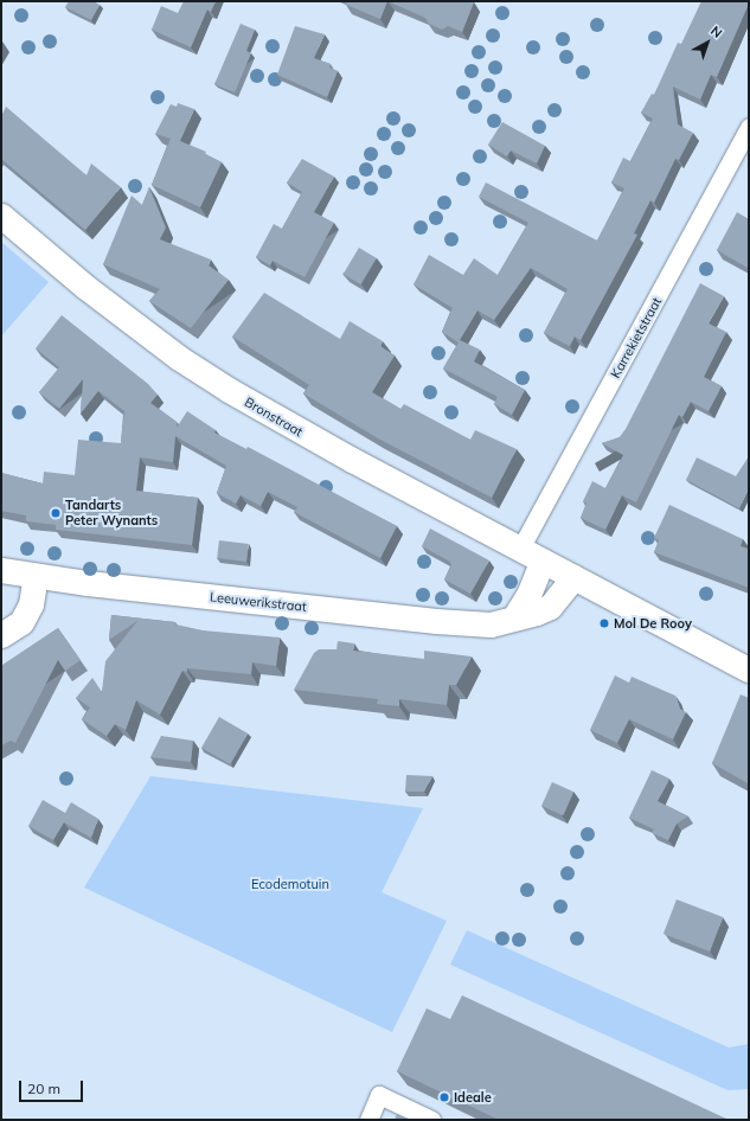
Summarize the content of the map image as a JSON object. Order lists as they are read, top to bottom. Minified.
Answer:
{"streets":{"street":["Karrekietstraat","Bronstraat","Leeuwerikstraat"]},"crossings":[["Karrekietstraat","Bronstraat"],["Bronstraat","Leeuwerikstraat"]],"parks":["Ecodemotuin"],"places":["Tandarts Peter Wynants","Mol De Rooy","Ideale"],"scale_bar":"20 m","north":"top right"}
